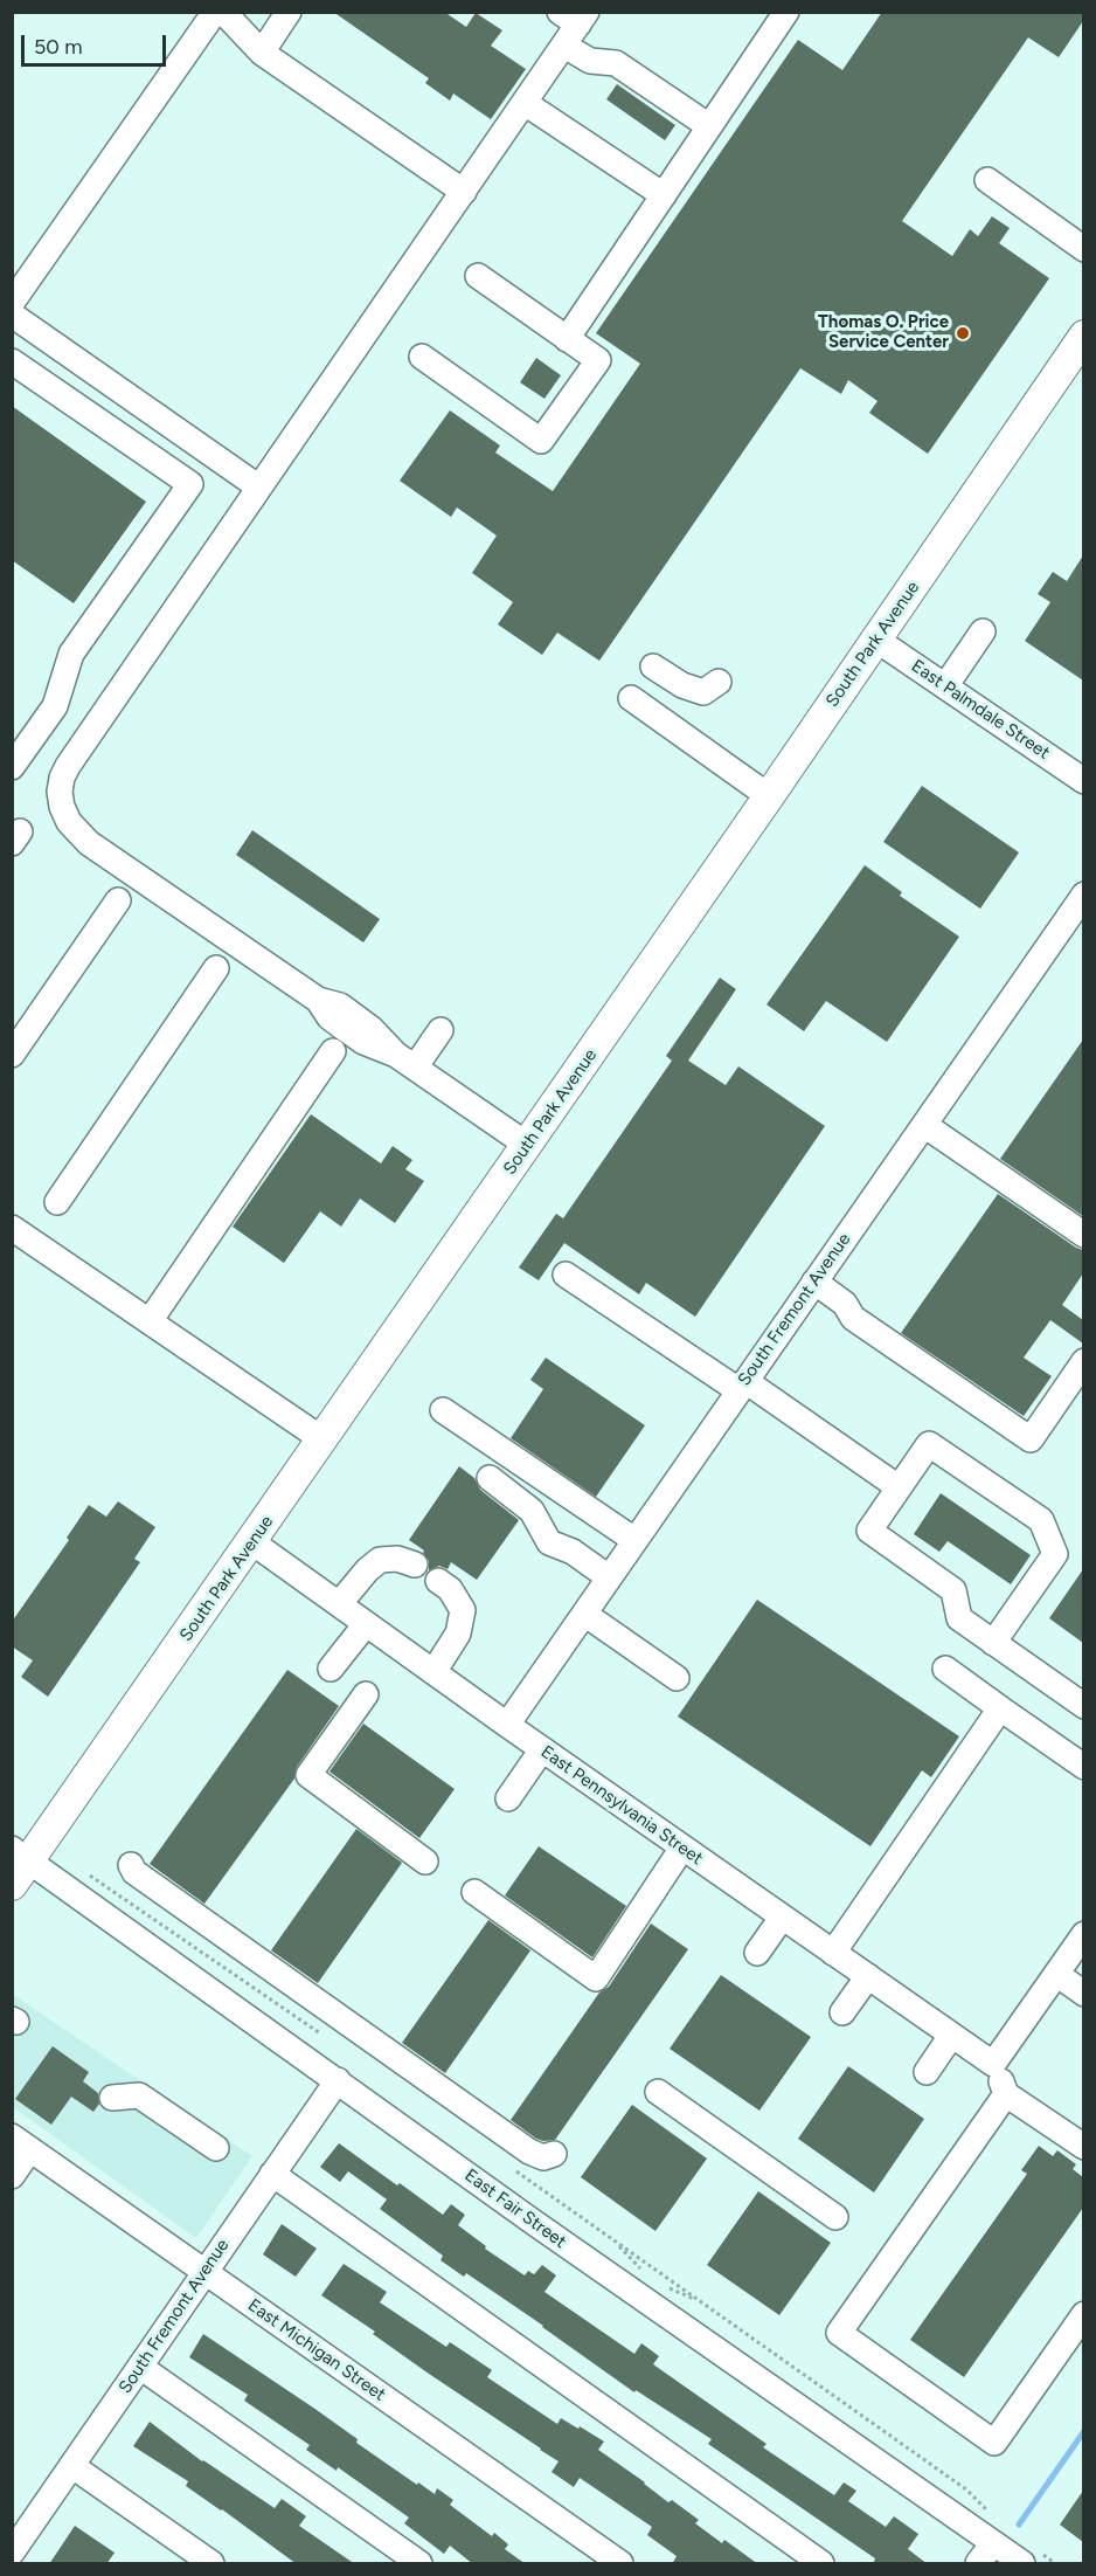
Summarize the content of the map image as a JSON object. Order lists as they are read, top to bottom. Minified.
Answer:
{"streets":{"main road":["South Park Avenue"],"street":["East Palmdale Street","South Fremont Avenue","East Pennsylvania Street","East Fair Street","East Michigan Street"]},"crossings":[["South Park Avenue","East Palmdale Street"],["South Park Avenue","East Pennsylvania Street"],["South Park Avenue","East Fair Street"],["South Fremont Avenue","East Pennsylvania Street"],["South Fremont Avenue","East Fair Street"],["South Fremont Avenue","East Michigan Street"]],"places":["Thomas O. Price Service Center"],"scale_bar":"50 m"}
